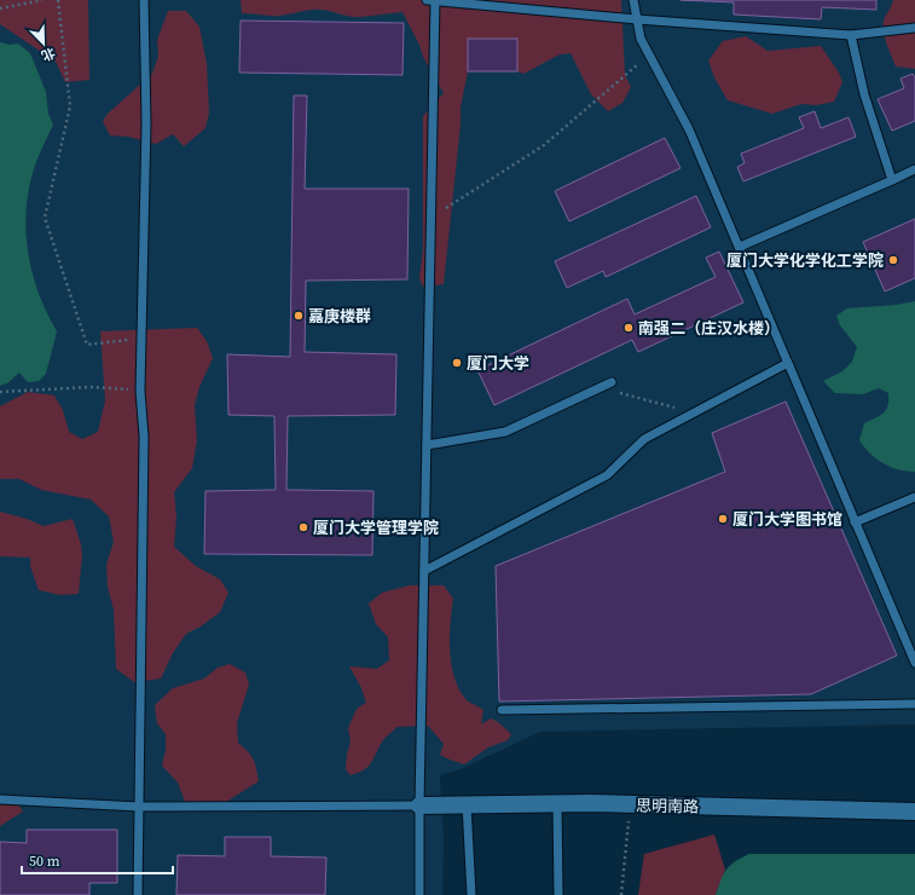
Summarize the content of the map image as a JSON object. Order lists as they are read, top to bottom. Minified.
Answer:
{"streets":{"street":["思明南路"]},"places":["厦门大学化学化工学院","嘉庚楼群","南强二（庄汉水楼）","厦门大学","厦门大学图书馆","厦门大学管理学院"],"scale_bar":"50 m","north":"bottom right"}
